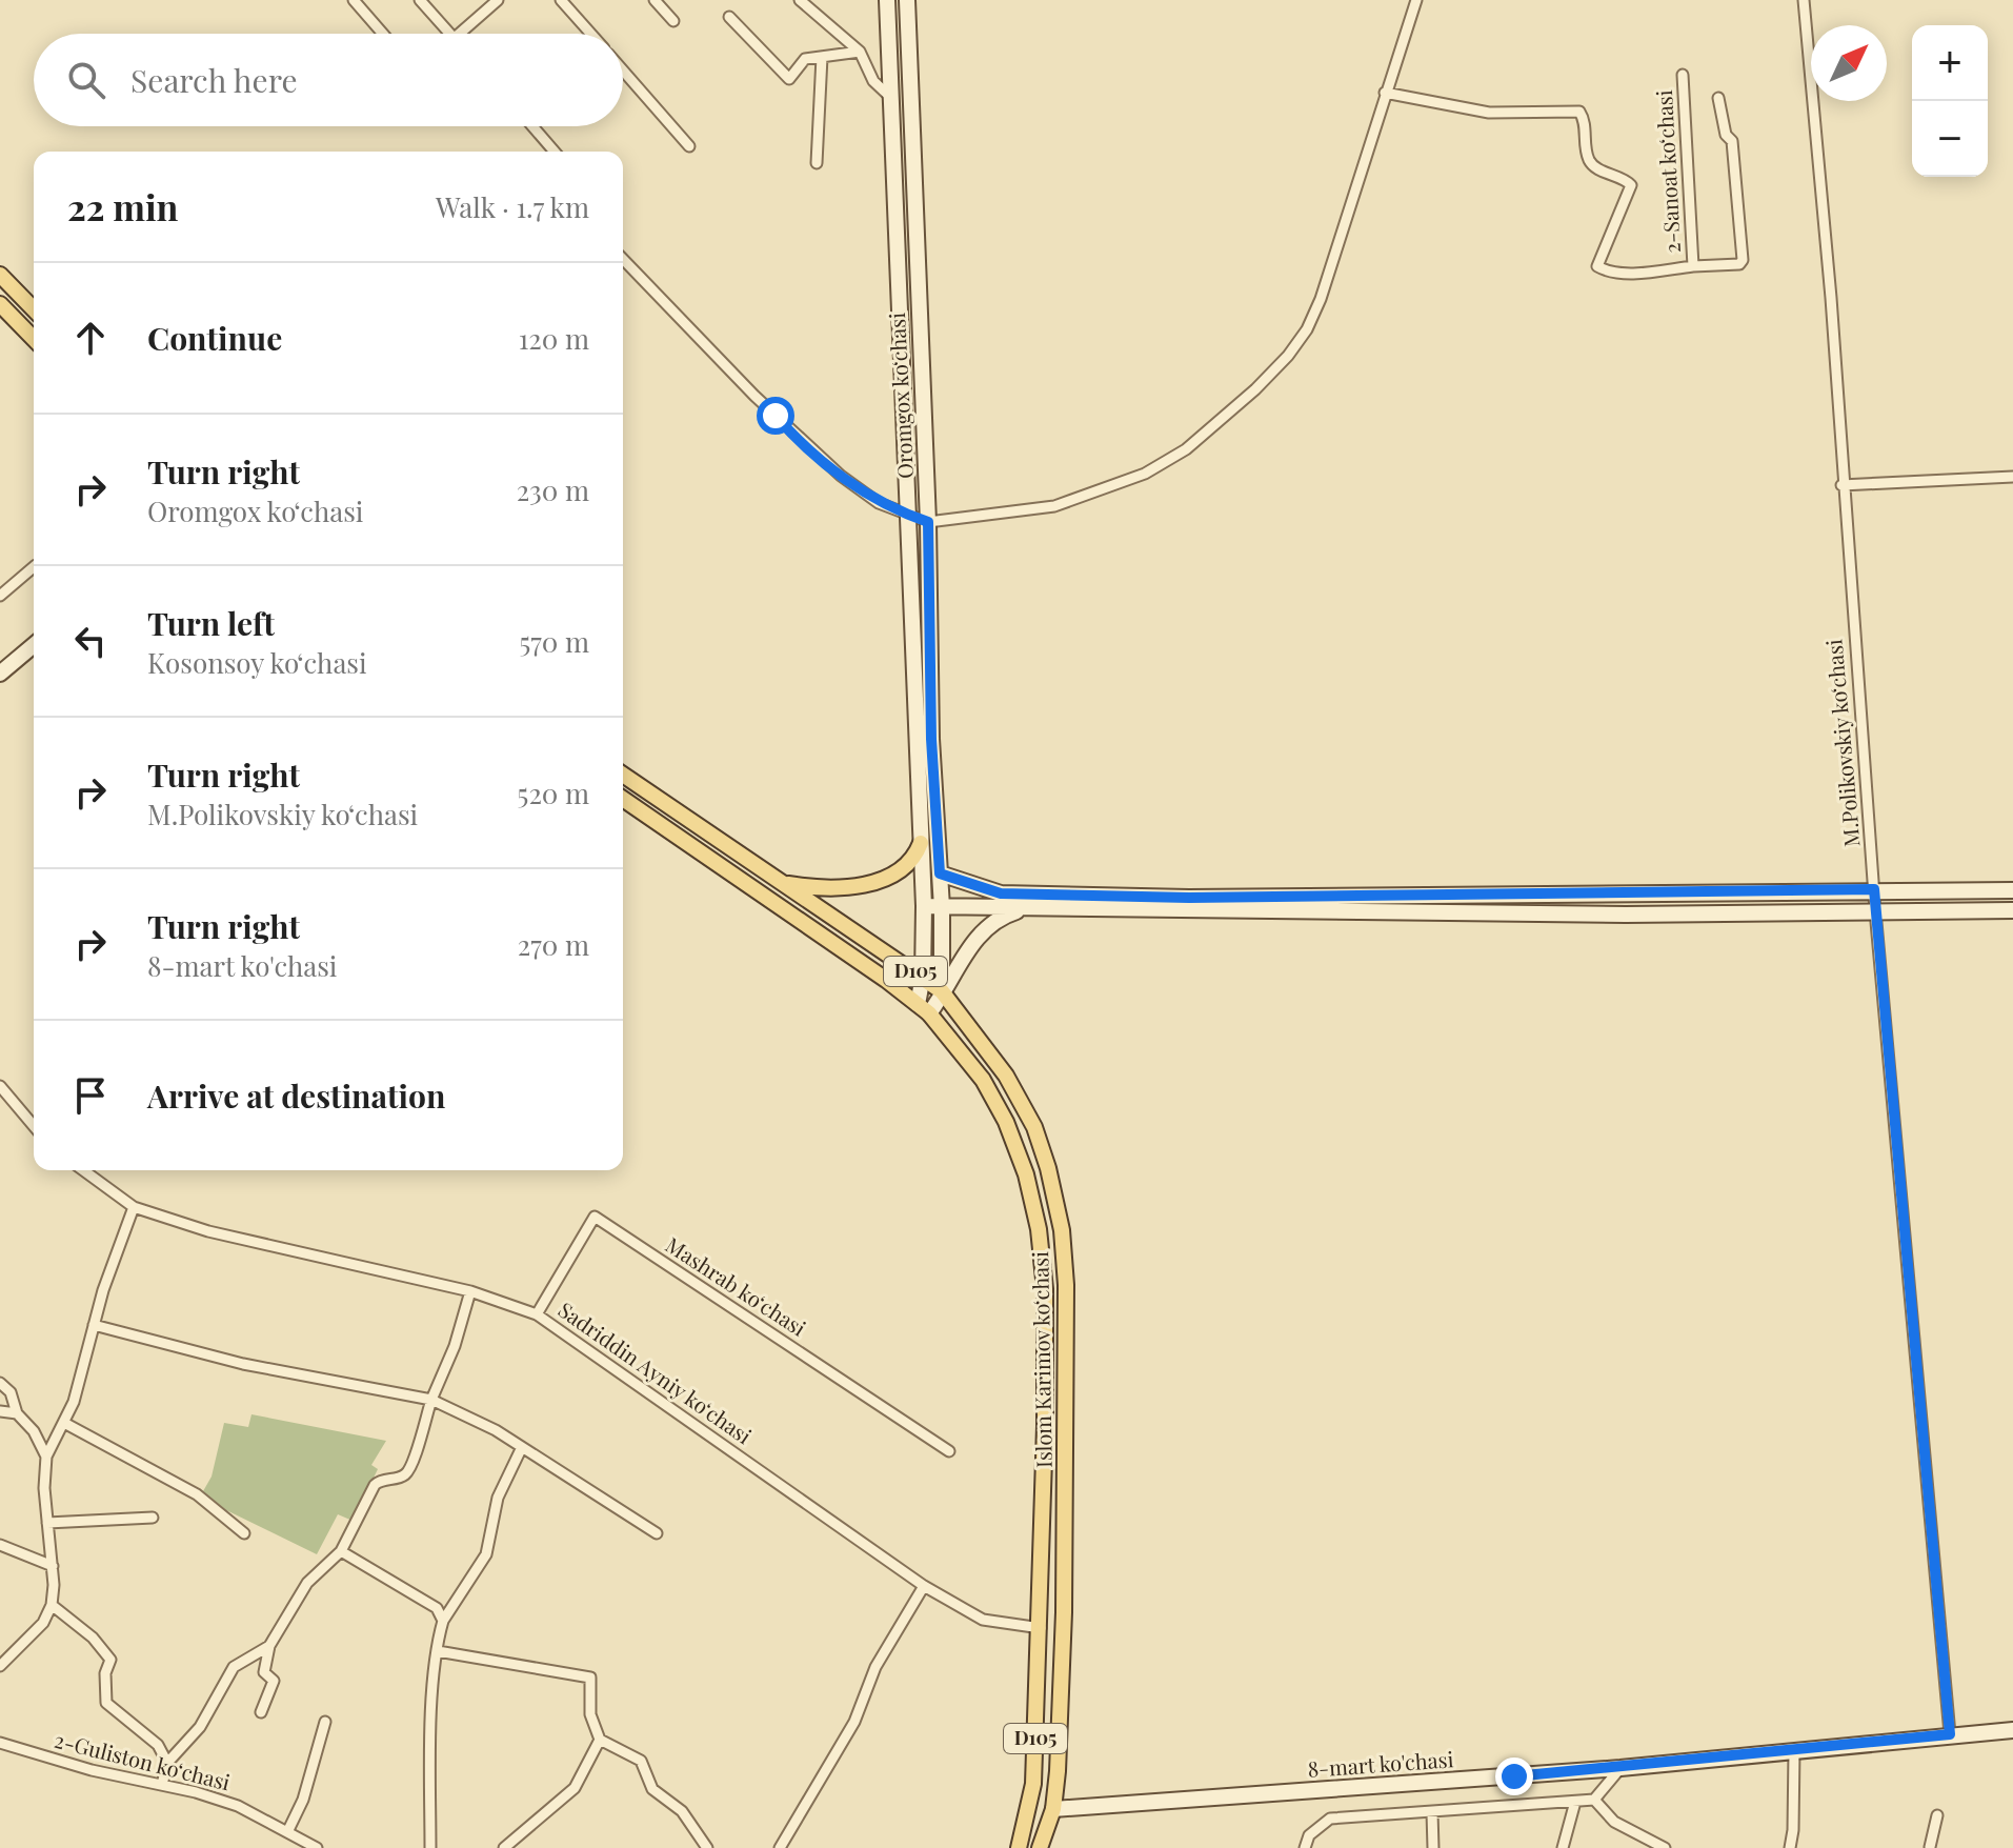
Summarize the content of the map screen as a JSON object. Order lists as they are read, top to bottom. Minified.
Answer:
{"streets":{"main road":["D105","Islom Karimov koʻchasi"],"street":["2-Sanoat koʻchasi","Oromgox ko‘chasi","M.Polikovskiy koʻchasi","Mashrab koʻchasi","Sadriddin Ayniy koʻchasi","2-Guliston koʻchasi","8-mart ko'chasi"]},"crossings":[["Oromgox ko‘chasi","Islom Karimov koʻchasi"],["M.Polikovskiy koʻchasi","8-mart ko'chasi"],["Mashrab koʻchasi","Sadriddin Ayniy koʻchasi"],["Islom Karimov koʻchasi","Sadriddin Ayniy koʻchasi"],["Islom Karimov koʻchasi","8-mart ko'chasi"]],"north":"top right","page":{"map_buttons":["+","−"],"search":"Search here","heading":["22 min","Walk · 1.7 km"],"list":[["Continue","120 m"],["Turn right","Oromgox ko‘chasi","230 m"],["Turn left","Kosonsoy koʻchasi","570 m"],["Turn right","M.Polikovskiy koʻchasi","520 m"],["Turn right","8-mart ko'chasi","270 m"],"Arrive at destination"]}}
